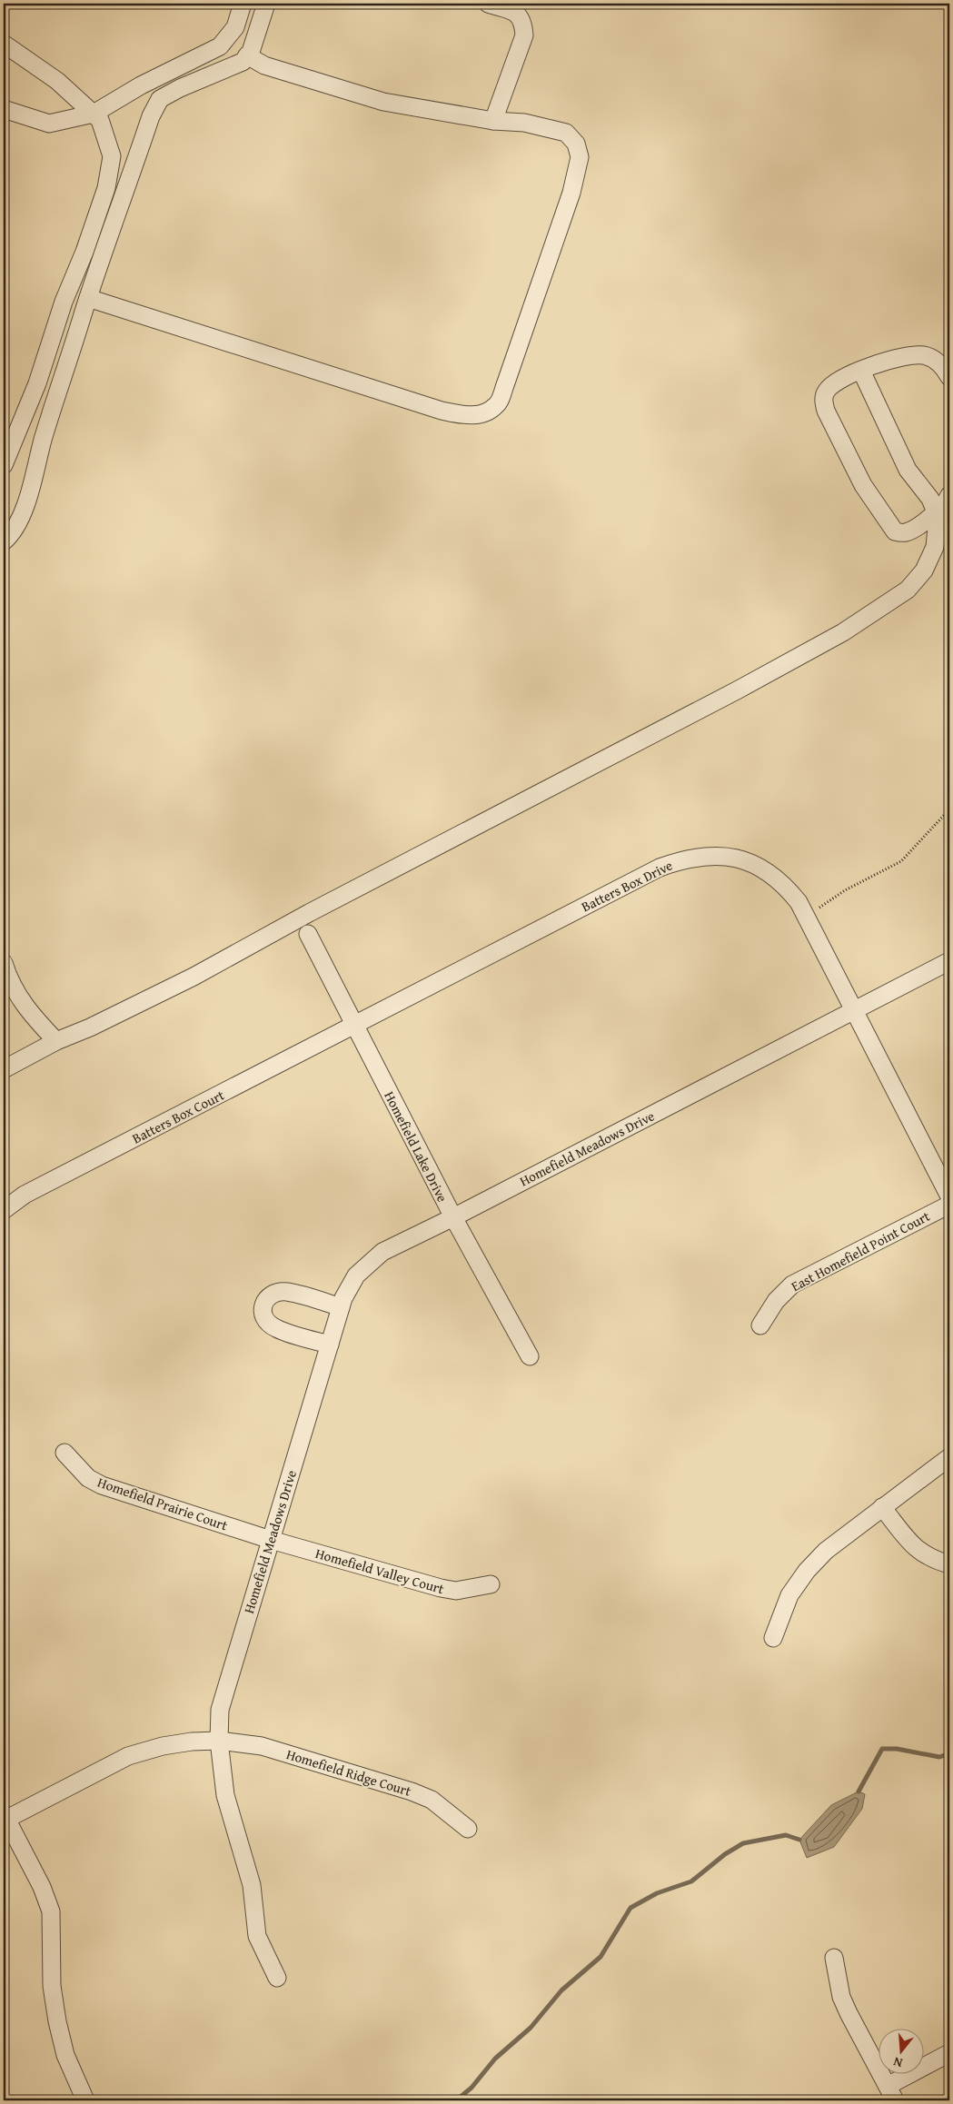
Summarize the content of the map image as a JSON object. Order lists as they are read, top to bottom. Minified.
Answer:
{"streets":{"street":["Batters Box Drive","Batters Box Court","Homefield Lake Drive","Homefield Meadows Drive","East Homefield Point Court","Homefield Prairie Court","Homefield Valley Court","Homefield Ridge Court"]},"crossings":[["Batters Box Drive","Batters Box Court"],["Batters Box Drive","Homefield Lake Drive"],["Batters Box Drive","Homefield Meadows Drive"],["Batters Box Court","Homefield Lake Drive"],["Homefield Lake Drive","Homefield Meadows Drive"],["Homefield Meadows Drive","Homefield Prairie Court"],["Homefield Meadows Drive","Homefield Valley Court"],["Homefield Meadows Drive","Homefield Ridge Court"],["Homefield Prairie Court","Homefield Valley Court"]],"north":"bottom"}
